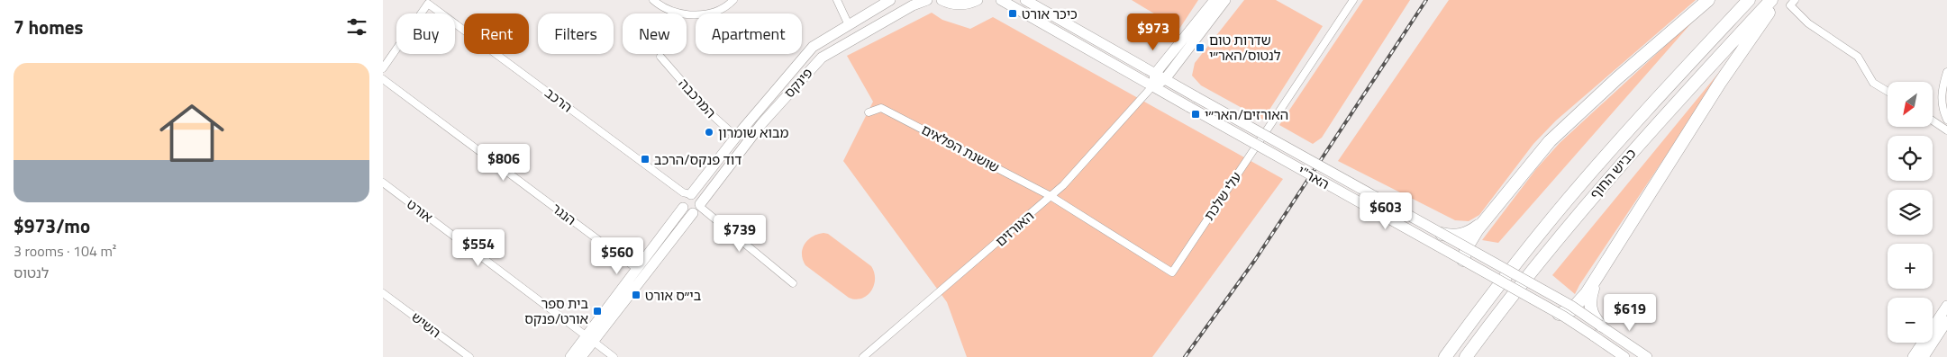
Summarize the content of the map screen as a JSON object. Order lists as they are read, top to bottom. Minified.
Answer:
{"streets":{"highway":["כביש החוף"],"main road":["פינקס","האר\"י"],"street":["המרכבה","הרכב","שושנת הפלאים","עלי שלכת","אורט","הנגר","האורזים","השיש"]},"crossings":[["פינקס","הרכב"],["פינקס","אורט"],["שושנת הפלאים","עלי שלכת"],["שושנת הפלאים","האורזים"],["האר\"י","האורזים"],["עלי שלכת","האורזים"]],"places":{"transit":["כיכר אורט","שדרות טום לנטוס/האר״י","האורזים/האר״י","דוד פנקס/הרכב","בי״ס אורט","בית ספר אורט/פנקס"],"other":["מבוא שומרון"]},"north":"bottom left","page":{"heading":"7 homes","price":["$973","$806","$603","$739","$554","$560","$619"],"chip":["Buy","Rent","Filters","New","Apartment"],"list":[{"name":"$973/mo","note":"3 rooms · 104 m² · לנטוס"}],"map_buttons":["+","−"]}}
